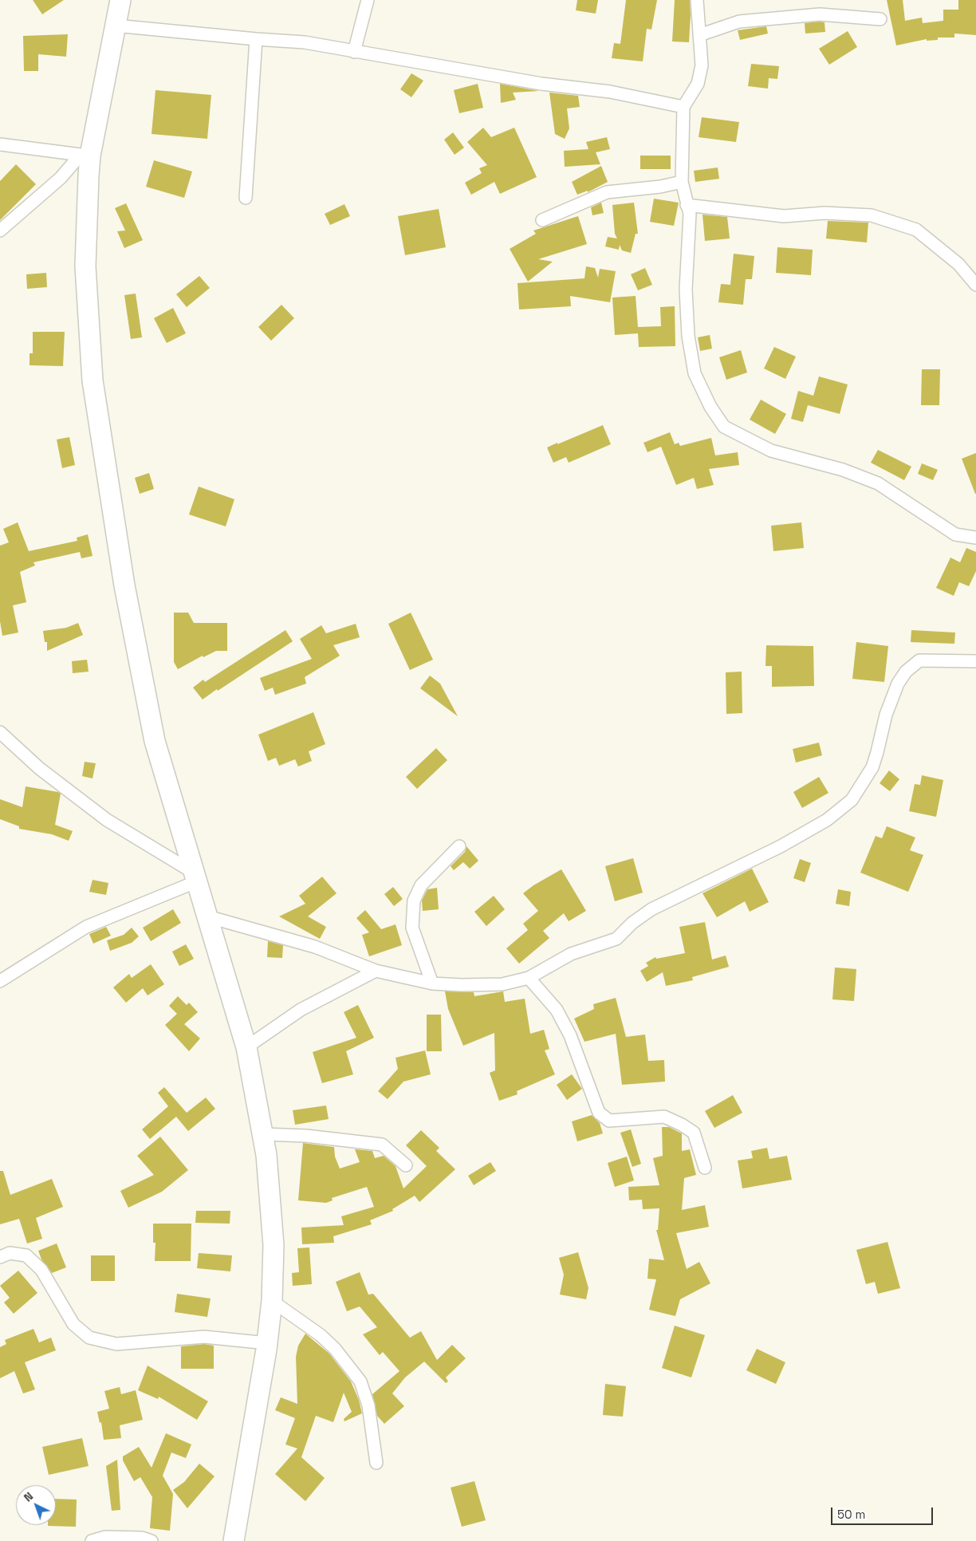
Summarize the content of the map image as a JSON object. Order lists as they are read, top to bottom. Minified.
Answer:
{"scale_bar":"50 m","north":"top left"}
